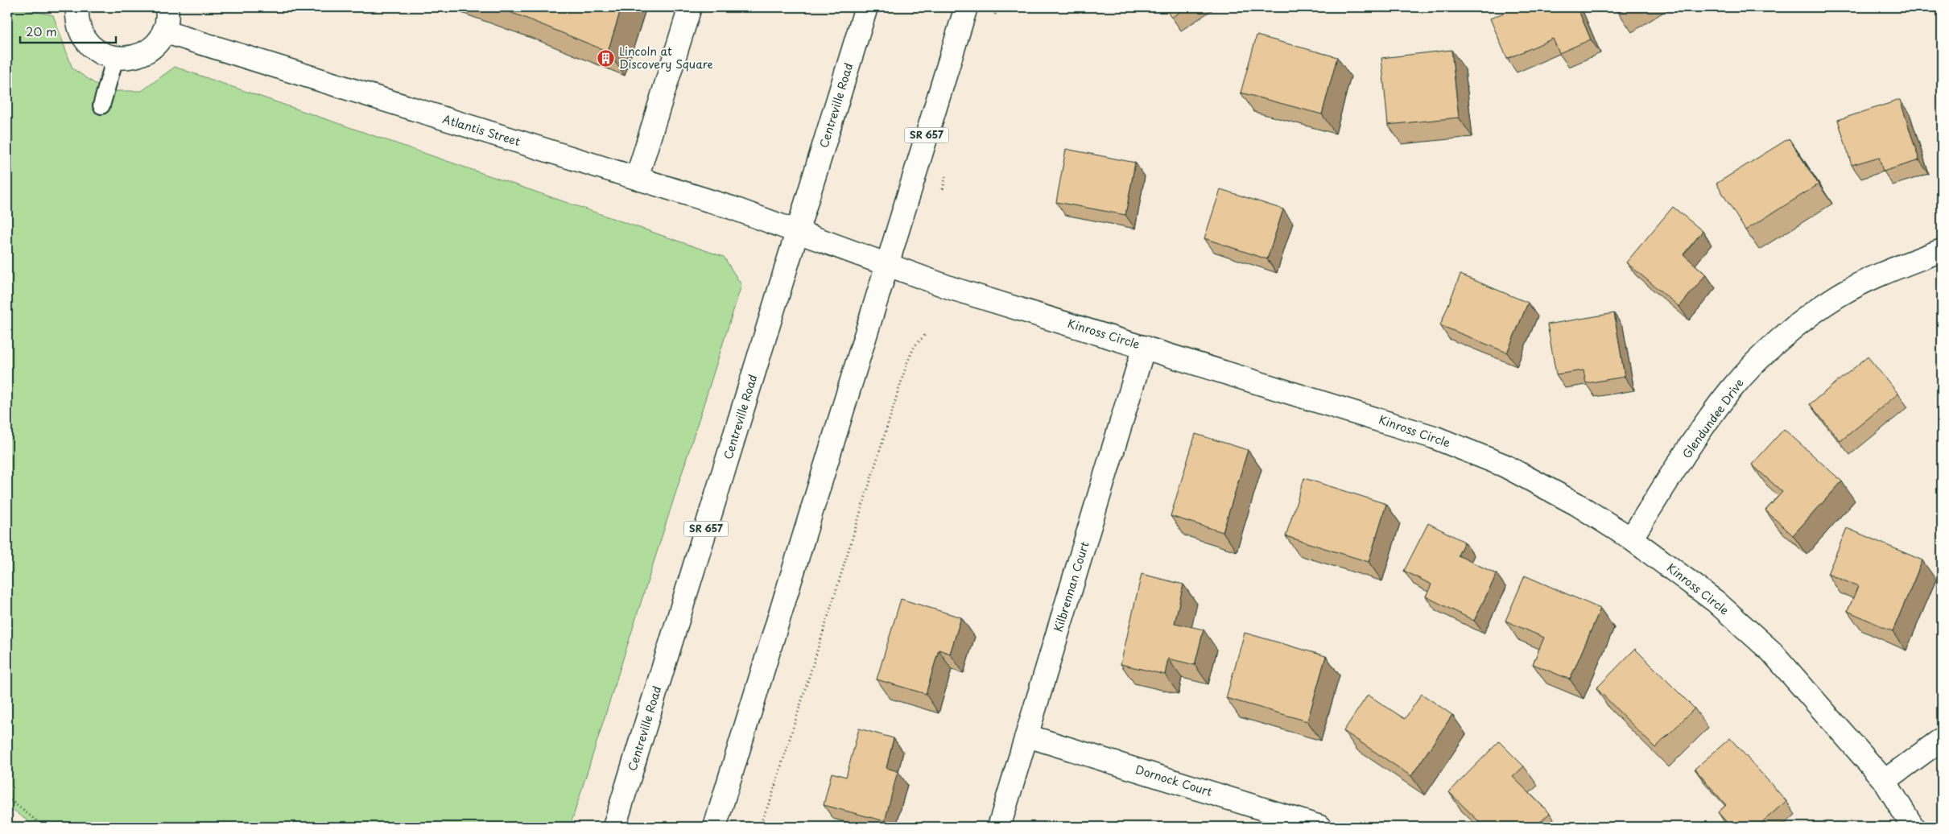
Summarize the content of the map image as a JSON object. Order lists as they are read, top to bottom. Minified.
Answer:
{"streets":{"street":["Centreville Road","Atlantis Street","SR 657","Kinross Circle","Glendundee Drive","Kilbrennan Court","Dornock Court"]},"crossings":[["Centreville Road","Atlantis Street"],["Centreville Road","Kinross Circle"],["Atlantis Street","Kinross Circle"],["SR 657","Kinross Circle"],["Kinross Circle","Glendundee Drive"],["Kinross Circle","Kilbrennan Court"],["Kilbrennan Court","Dornock Court"]],"places":{"building":["Lincoln at Discovery Square"]},"scale_bar":"20 m"}
